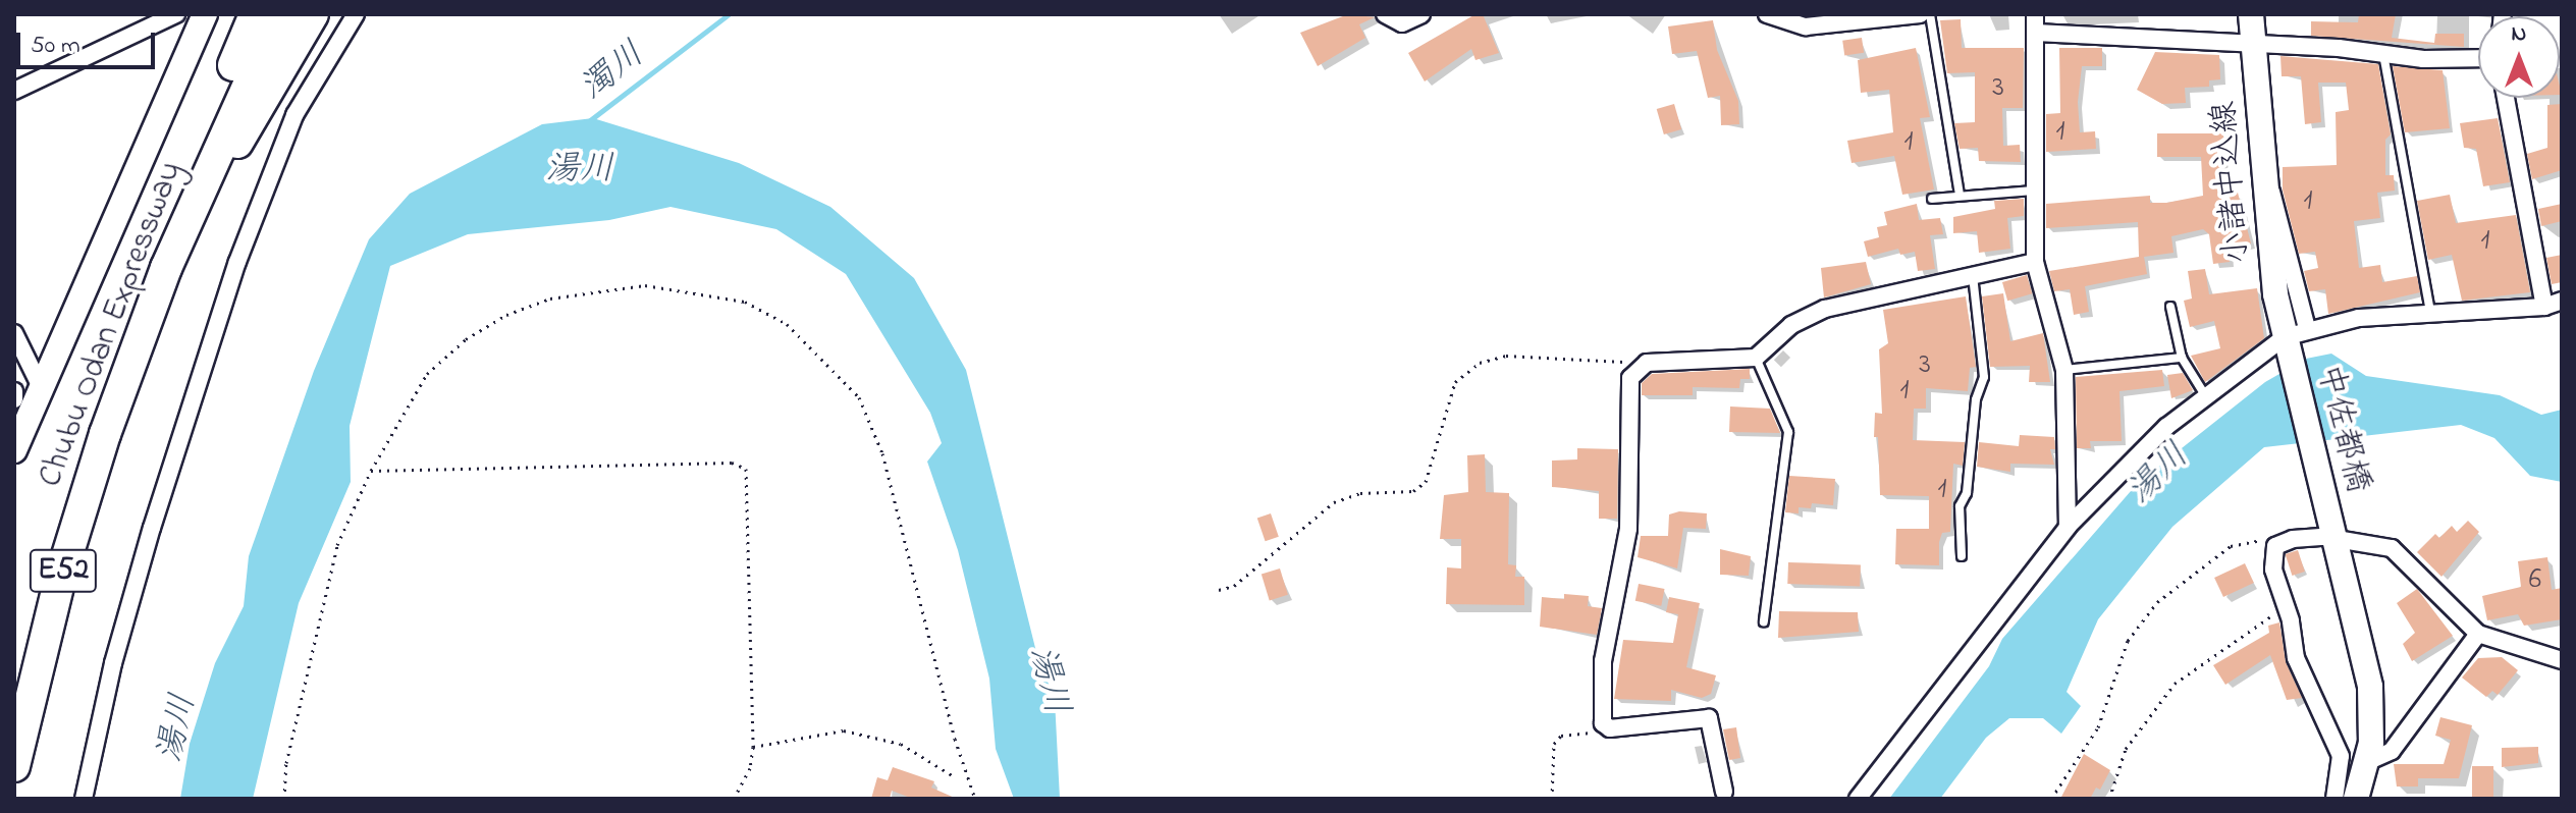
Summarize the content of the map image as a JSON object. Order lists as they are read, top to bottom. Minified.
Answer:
{"streets":{"highway":["Chubu Odan Expressway","E52"],"main road":["小諸中込線","中佐都橋"]},"crossings":[["小諸中込線","中佐都橋"]],"water":["濁川","湯川"],"house_numbers":["3","1","1","1","1","3","1","1","6"],"scale_bar":"50 m","north":"top"}
